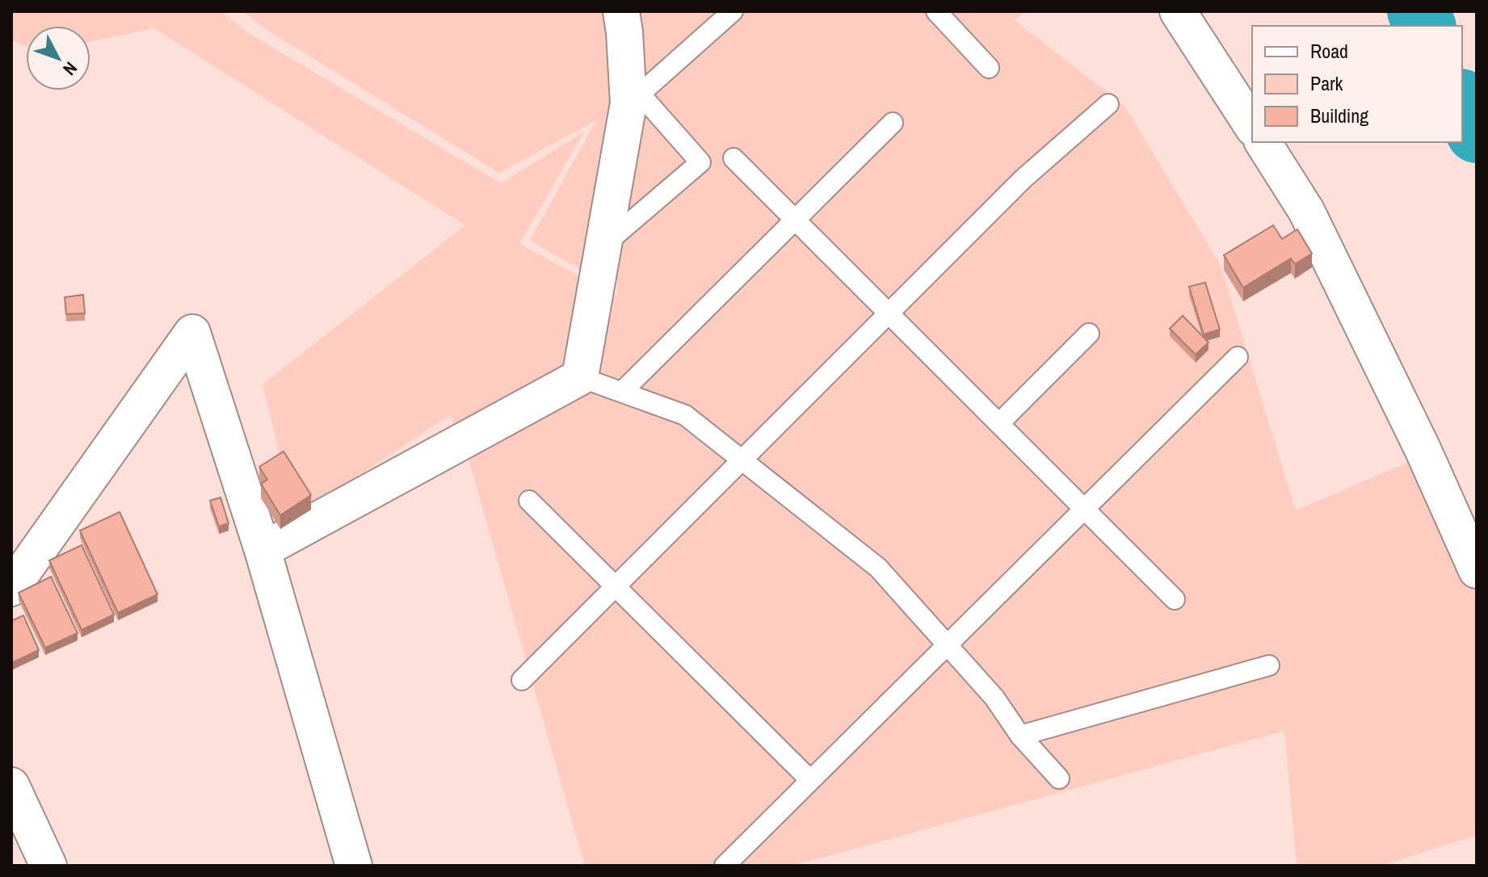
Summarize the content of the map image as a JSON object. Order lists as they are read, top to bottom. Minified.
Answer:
{"legend":["Road","Park","Building"],"north":"bottom right"}
